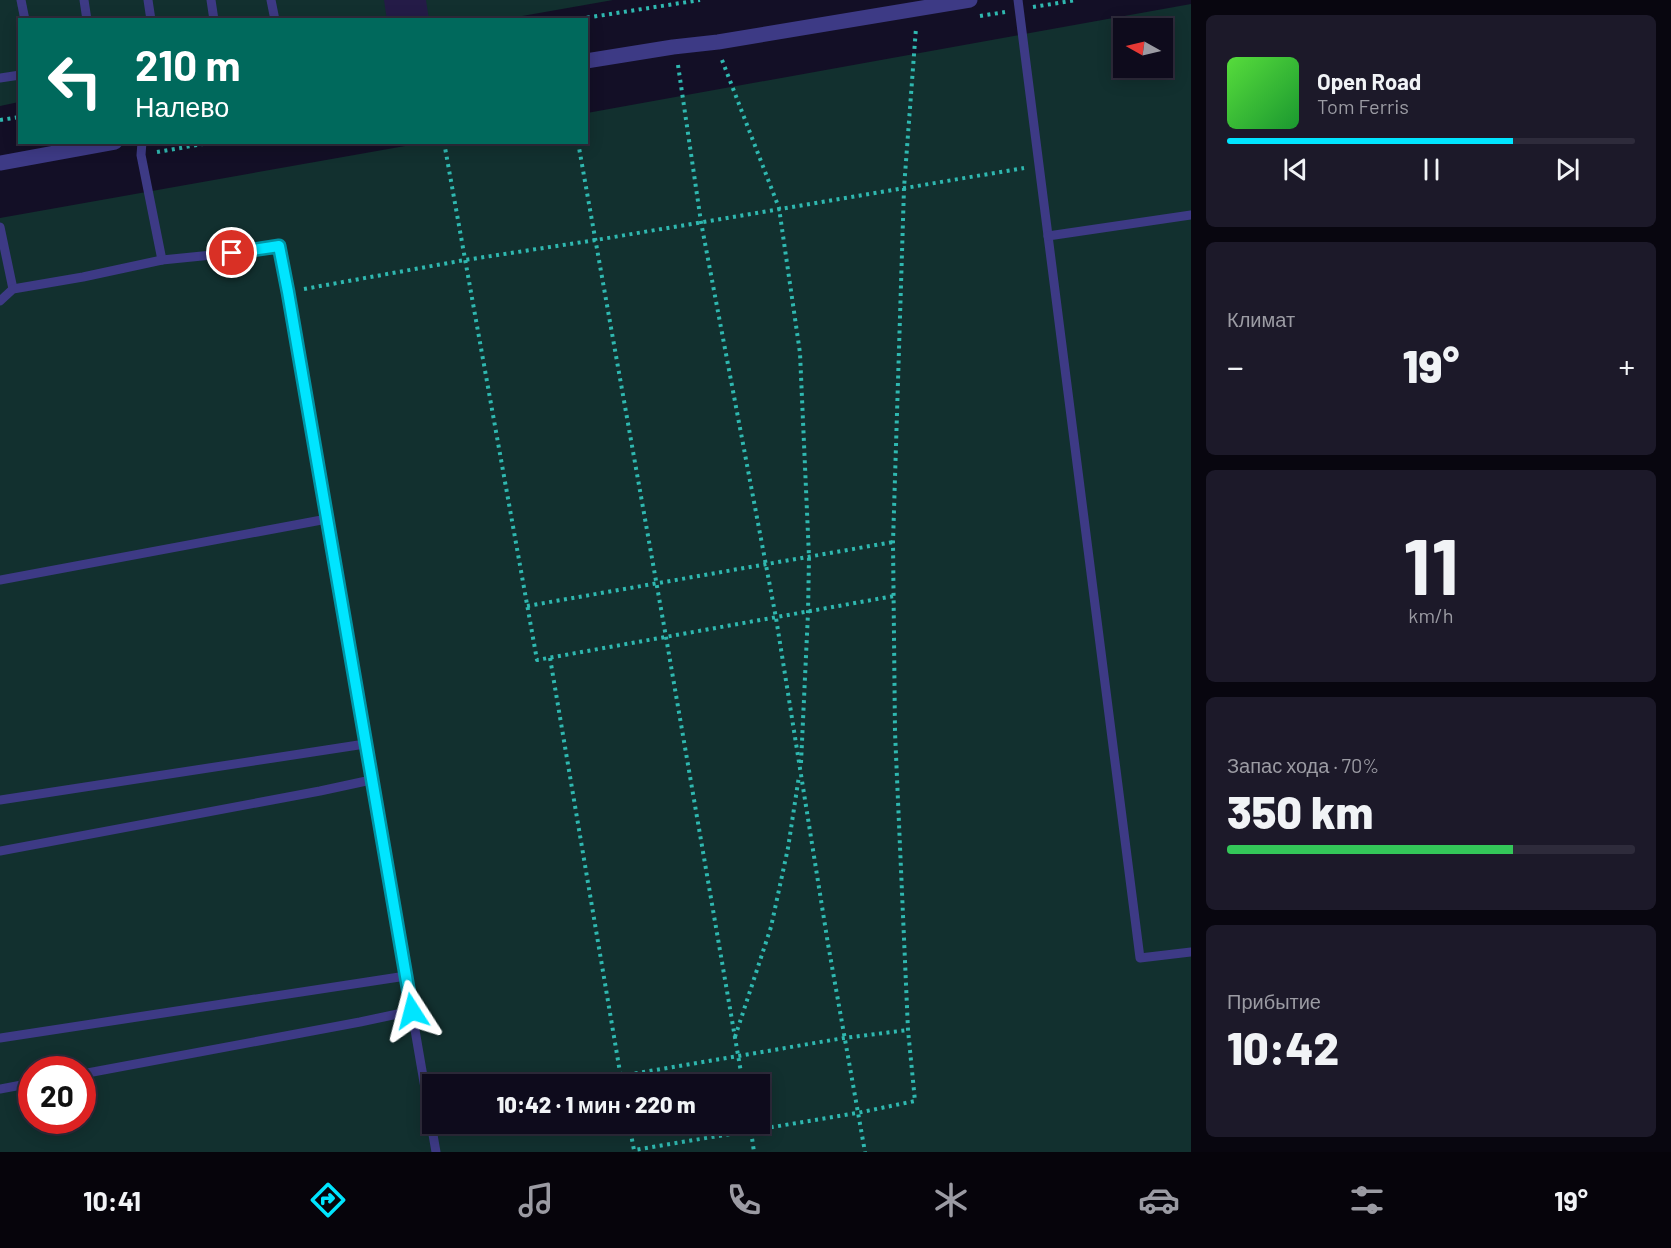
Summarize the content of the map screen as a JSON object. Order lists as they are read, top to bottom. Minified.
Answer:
{"north":"left","page":{"turn":["210 m","Налево"],"song":["Open Road","Tom Ferris"],"tile":["Климат",["11","km/h"],["Запас хода · 70%","350 km"],["Прибытие","10:42"]],"heat":["−","19°","+"],"limit":"20","trip":"10:42 · 1 мин · 220 m","tabs":["10:41","19°"]}}
